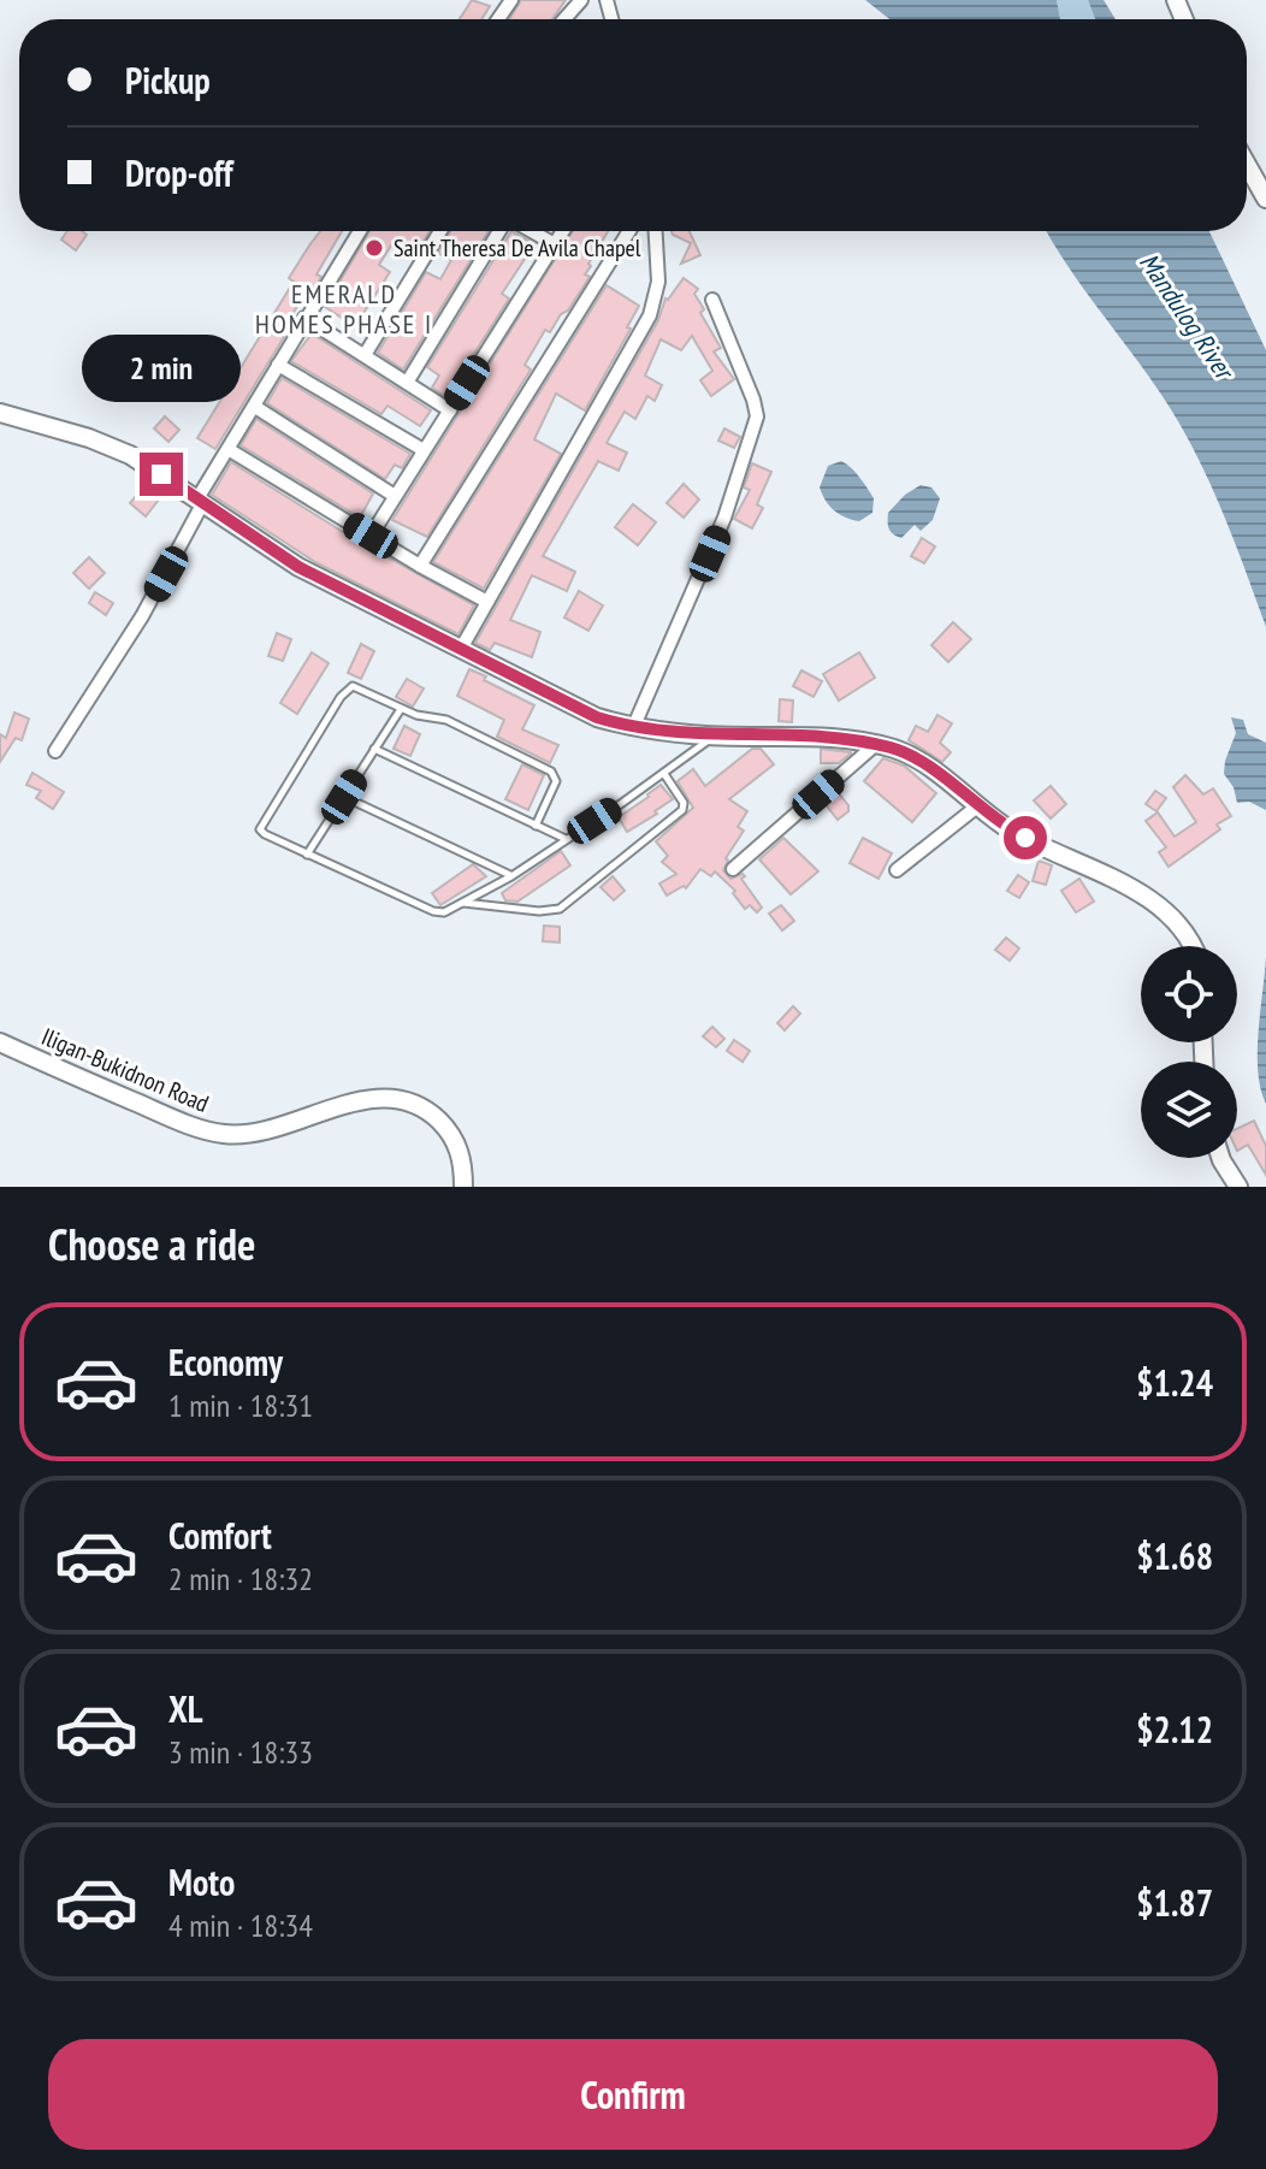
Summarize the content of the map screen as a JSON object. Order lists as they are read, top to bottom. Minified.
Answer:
{"streets":{"street":["Iligan-Bukidnon Road"]},"districts":["EMERALD HOMES PHASE I"],"water":["Mandulog River"],"places":["Saint Theresa De Avila Chapel"],"page":{"banner":["Pickup","Drop-off"],"bubble":"2 min","heading":"Choose a ride","list":[{"name":"Economy","note":"1 min · 18:31","value":"$1.24"},{"name":"Comfort","note":"2 min · 18:32","value":"$1.68"},{"name":"XL","note":"3 min · 18:33","value":"$2.12"},{"name":"Moto","note":"4 min · 18:34","value":"$1.87"}],"buttons":"Confirm"}}
